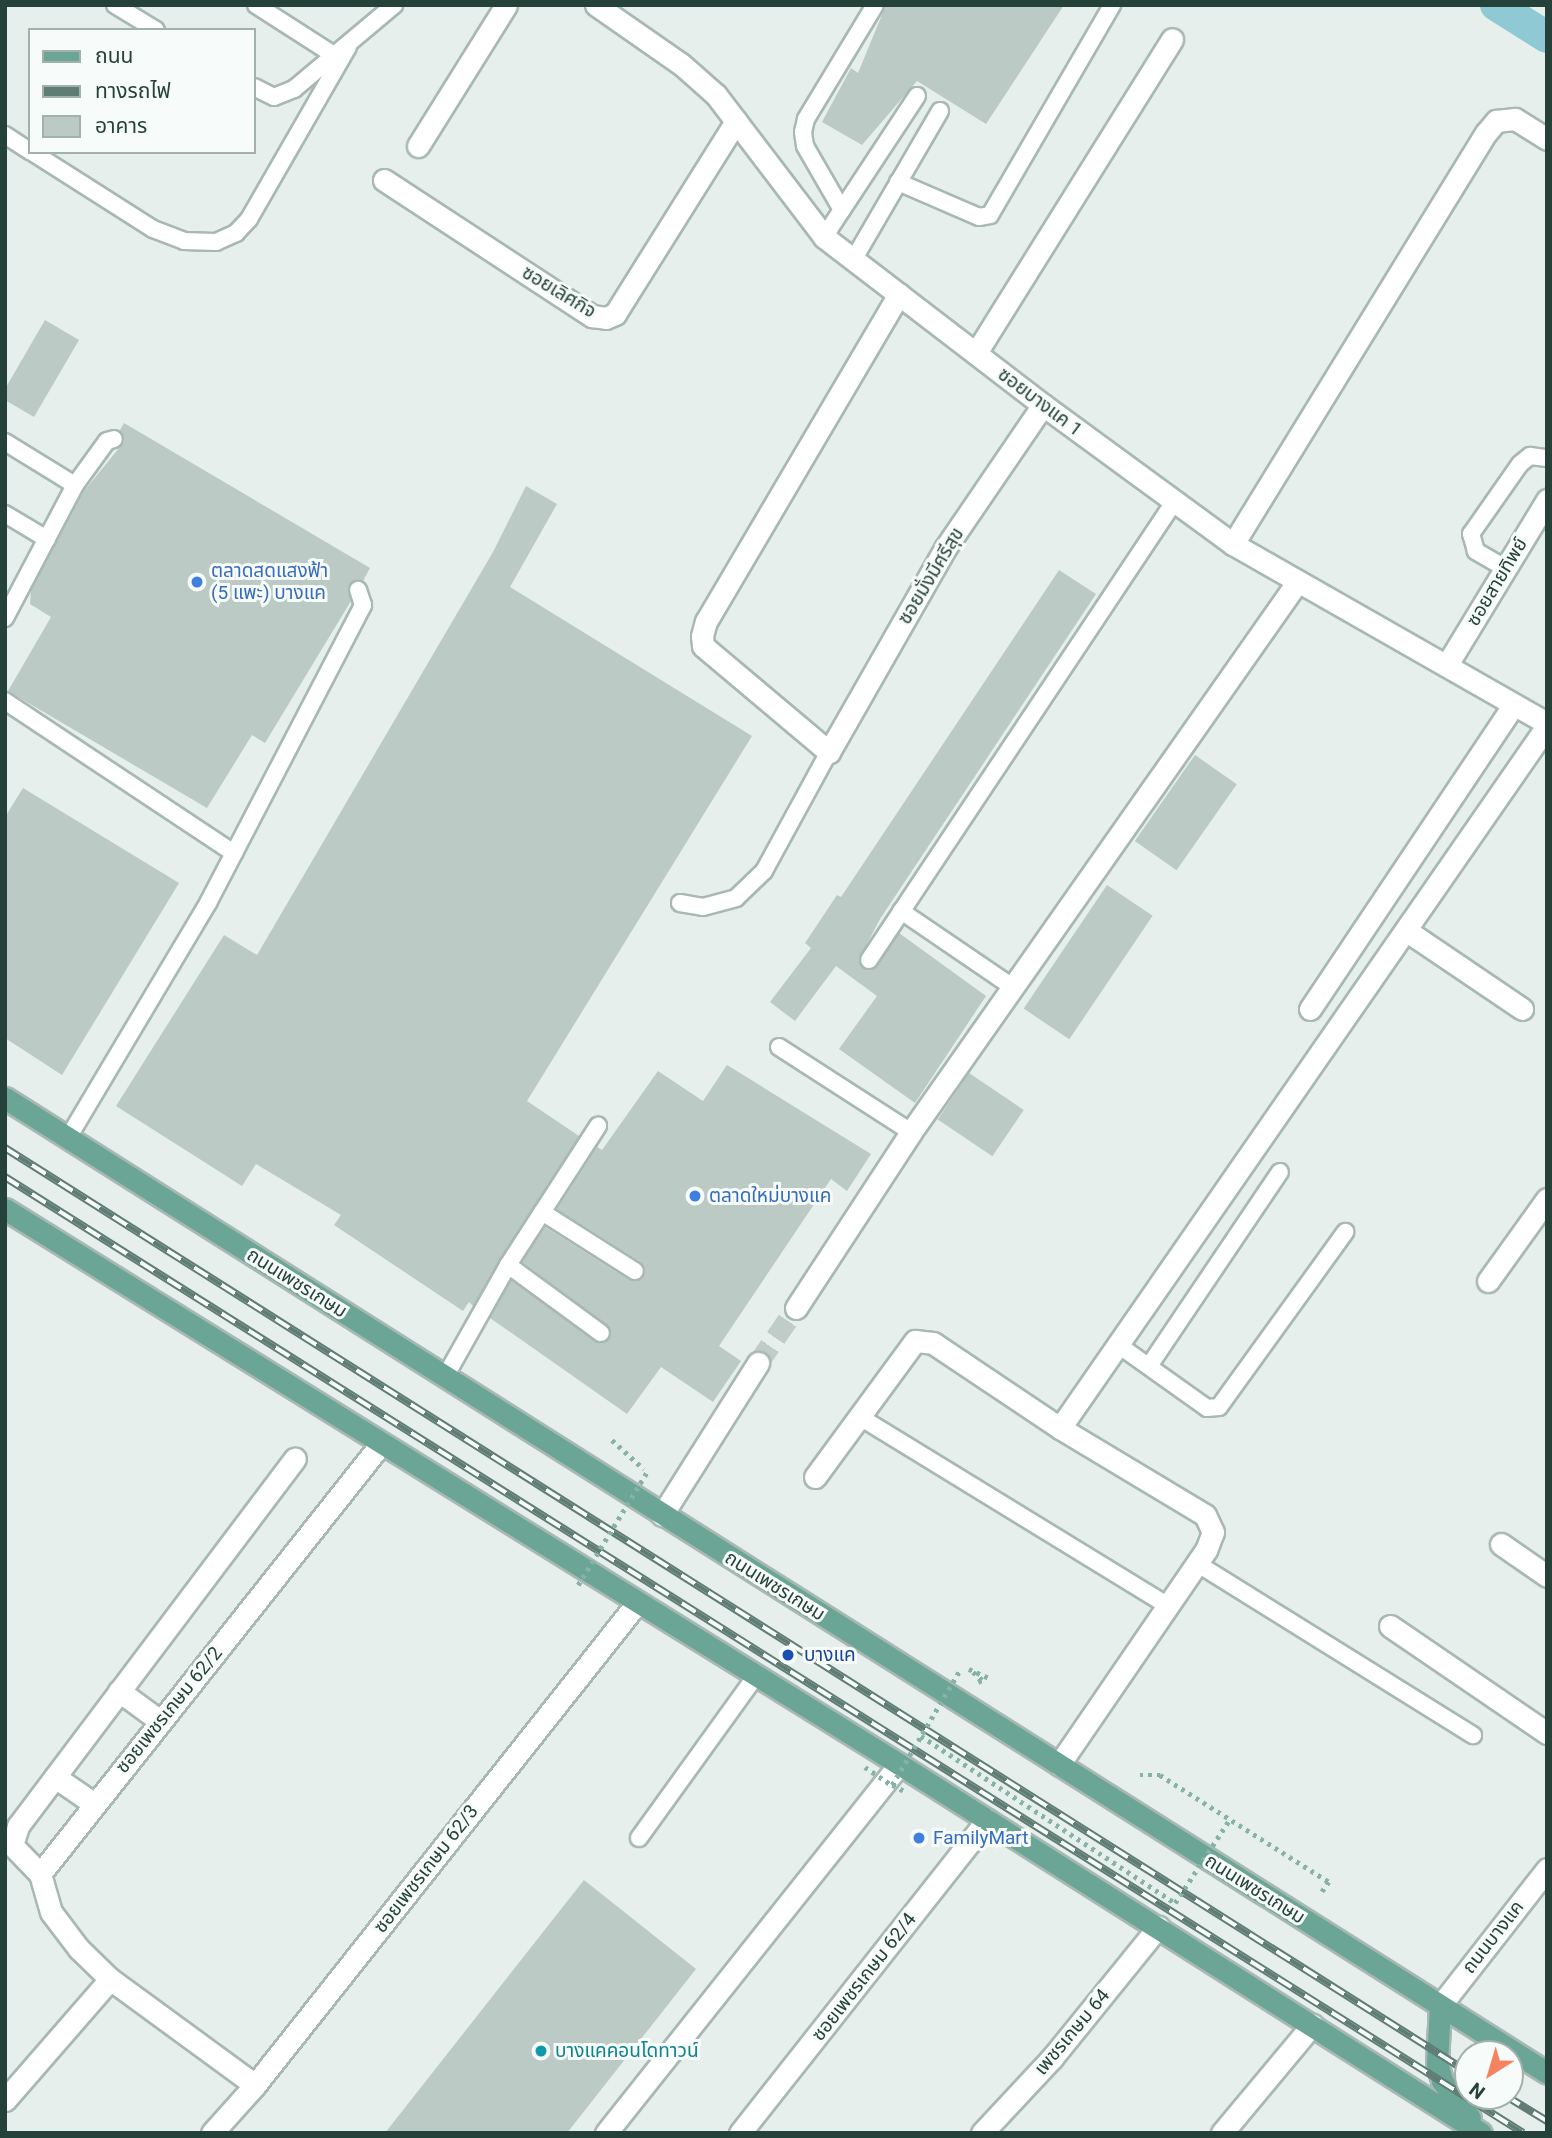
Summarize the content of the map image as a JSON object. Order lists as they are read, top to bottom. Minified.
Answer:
{"streets":{"main road":["ถนนเพชรเกษม"],"street":["ซอยเลิศกิจ","ซอยบางแค 1","ซอยมั่งมีศรีสุข","ซอยสายทิพย์","ซอยเพชรเกษม 62/2","ซอยเพชรเกษม 62/3","ถนนบางแค","ซอยเพชรเกษม 62/4","เพชรเกษม 64"]},"crossings":[["ซอยเลิศกิจ","ซอยบางแค 1"],["ซอยบางแค 1","ซอยมั่งมีศรีสุข"],["ซอยบางแค 1","ซอยสายทิพย์"],["ถนนเพชรเกษม","ถนนบางแค"]],"places":["ตลาดสดแสงฟ้า (5 แพะ) บางแค","ตลาดใหม่บางแค","บางแค","FamilyMart","บางแคคอนโดทาวน์"],"legend":["ถนน","ทางรถไฟ","อาคาร"],"north":"bottom left"}
